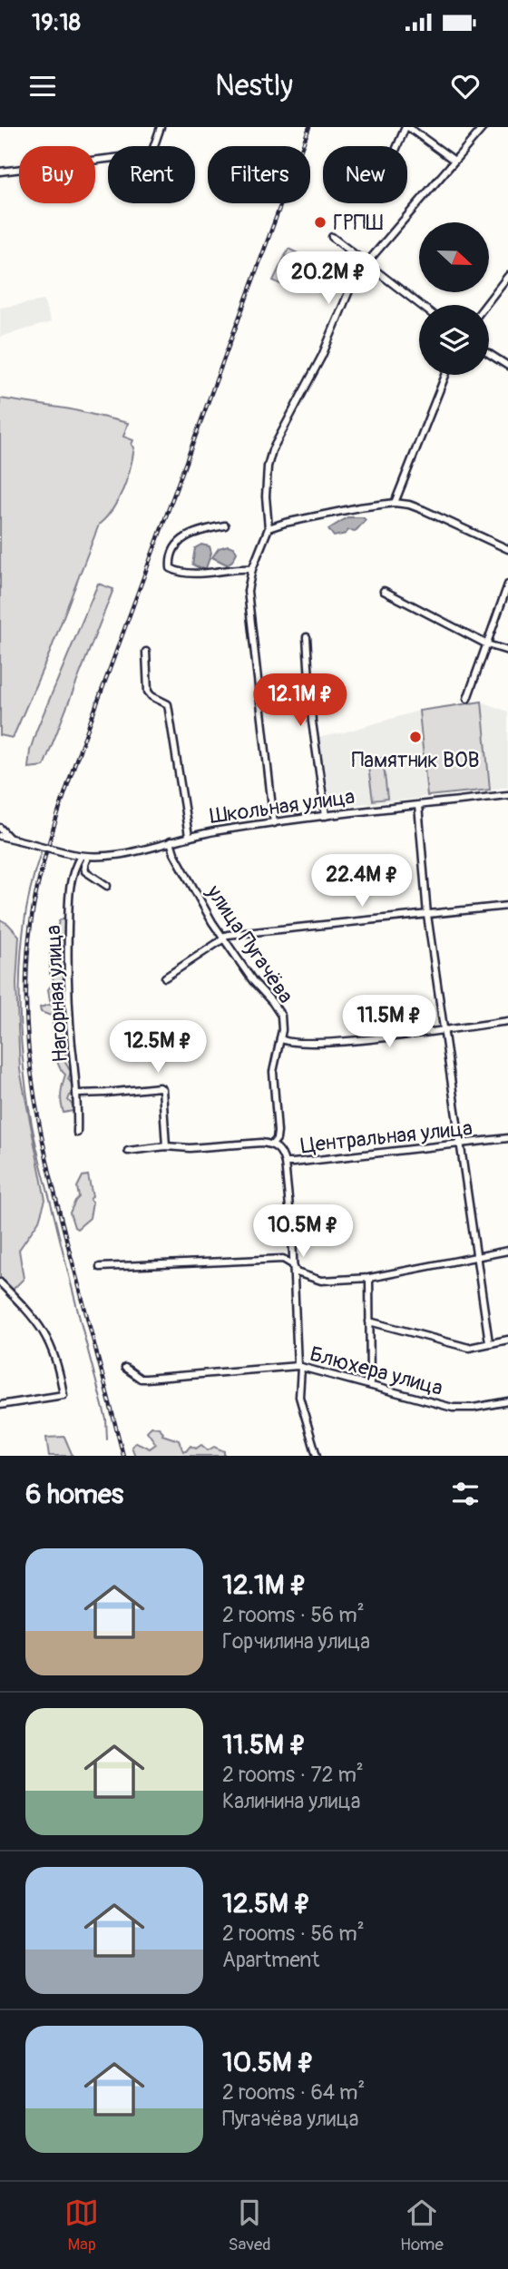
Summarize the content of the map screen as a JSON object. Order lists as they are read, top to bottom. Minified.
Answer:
{"streets":{"street":["Школьная улица","улица Пугачёва","Нагорная улица","Центральная улица","Блюхера улица"]},"crossings":[["Школьная улица","улица Пугачёва"],["Школьная улица","Нагорная улица"],["улица Пугачёва","Центральная улица"]],"places":["ГРПШ","Памятник ВОВ"],"north":"right","page":{"status":"19:18","header":"Nestly","chip":["Buy","Rent","Filters","New"],"price":["20.2M ₽","12.1M ₽","22.4M ₽","11.5M ₽","12.5M ₽","10.5M ₽"],"heading":"6 homes","list":[{"name":"12.1M ₽","note":"2 rooms · 56 m² · Горчилина улица"},{"name":"11.5M ₽","note":"2 rooms · 72 m² · Калинина улица"},{"name":"12.5M ₽","note":"2 rooms · 56 m² · Apartment"},{"name":"10.5M ₽","note":"2 rooms · 64 m² · Пугачёва улица"}],"tabs":["Map","Saved","Home"]}}
